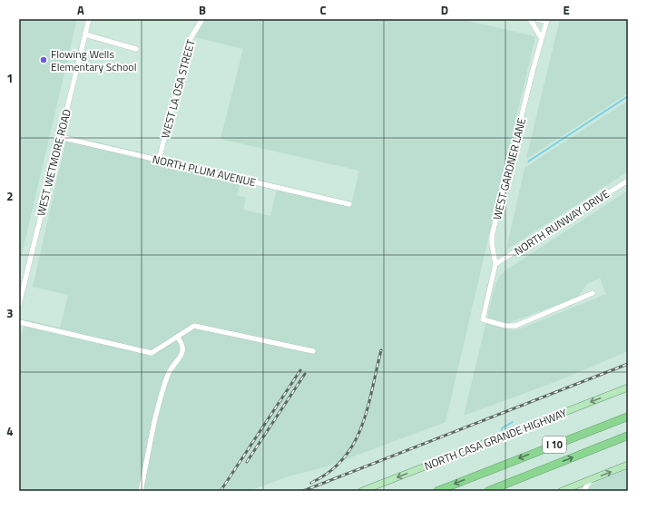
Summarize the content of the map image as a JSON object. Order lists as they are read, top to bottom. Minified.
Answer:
{"streets":{"highway":["I 10"],"main road":["NORTH CASA GRANDE HIGHWAY"],"street":["WEST LA OSA STREET","WEST WETMORE ROAD","WEST GARDNER LANE","NORTH PLUM AVENUE","NORTH RUNWAY DRIVE"]},"crossings":[["WEST LA OSA STREET","NORTH PLUM AVENUE"],["WEST WETMORE ROAD","NORTH PLUM AVENUE"],["WEST GARDNER LANE","NORTH RUNWAY DRIVE"]],"one_way":["NORTH CASA GRANDE HIGHWAY"],"places":["Flowing Wells Elementary School"],"grid":{"columns":["A","B","C","D","E"],"rows":["1","2","3","4"]}}
